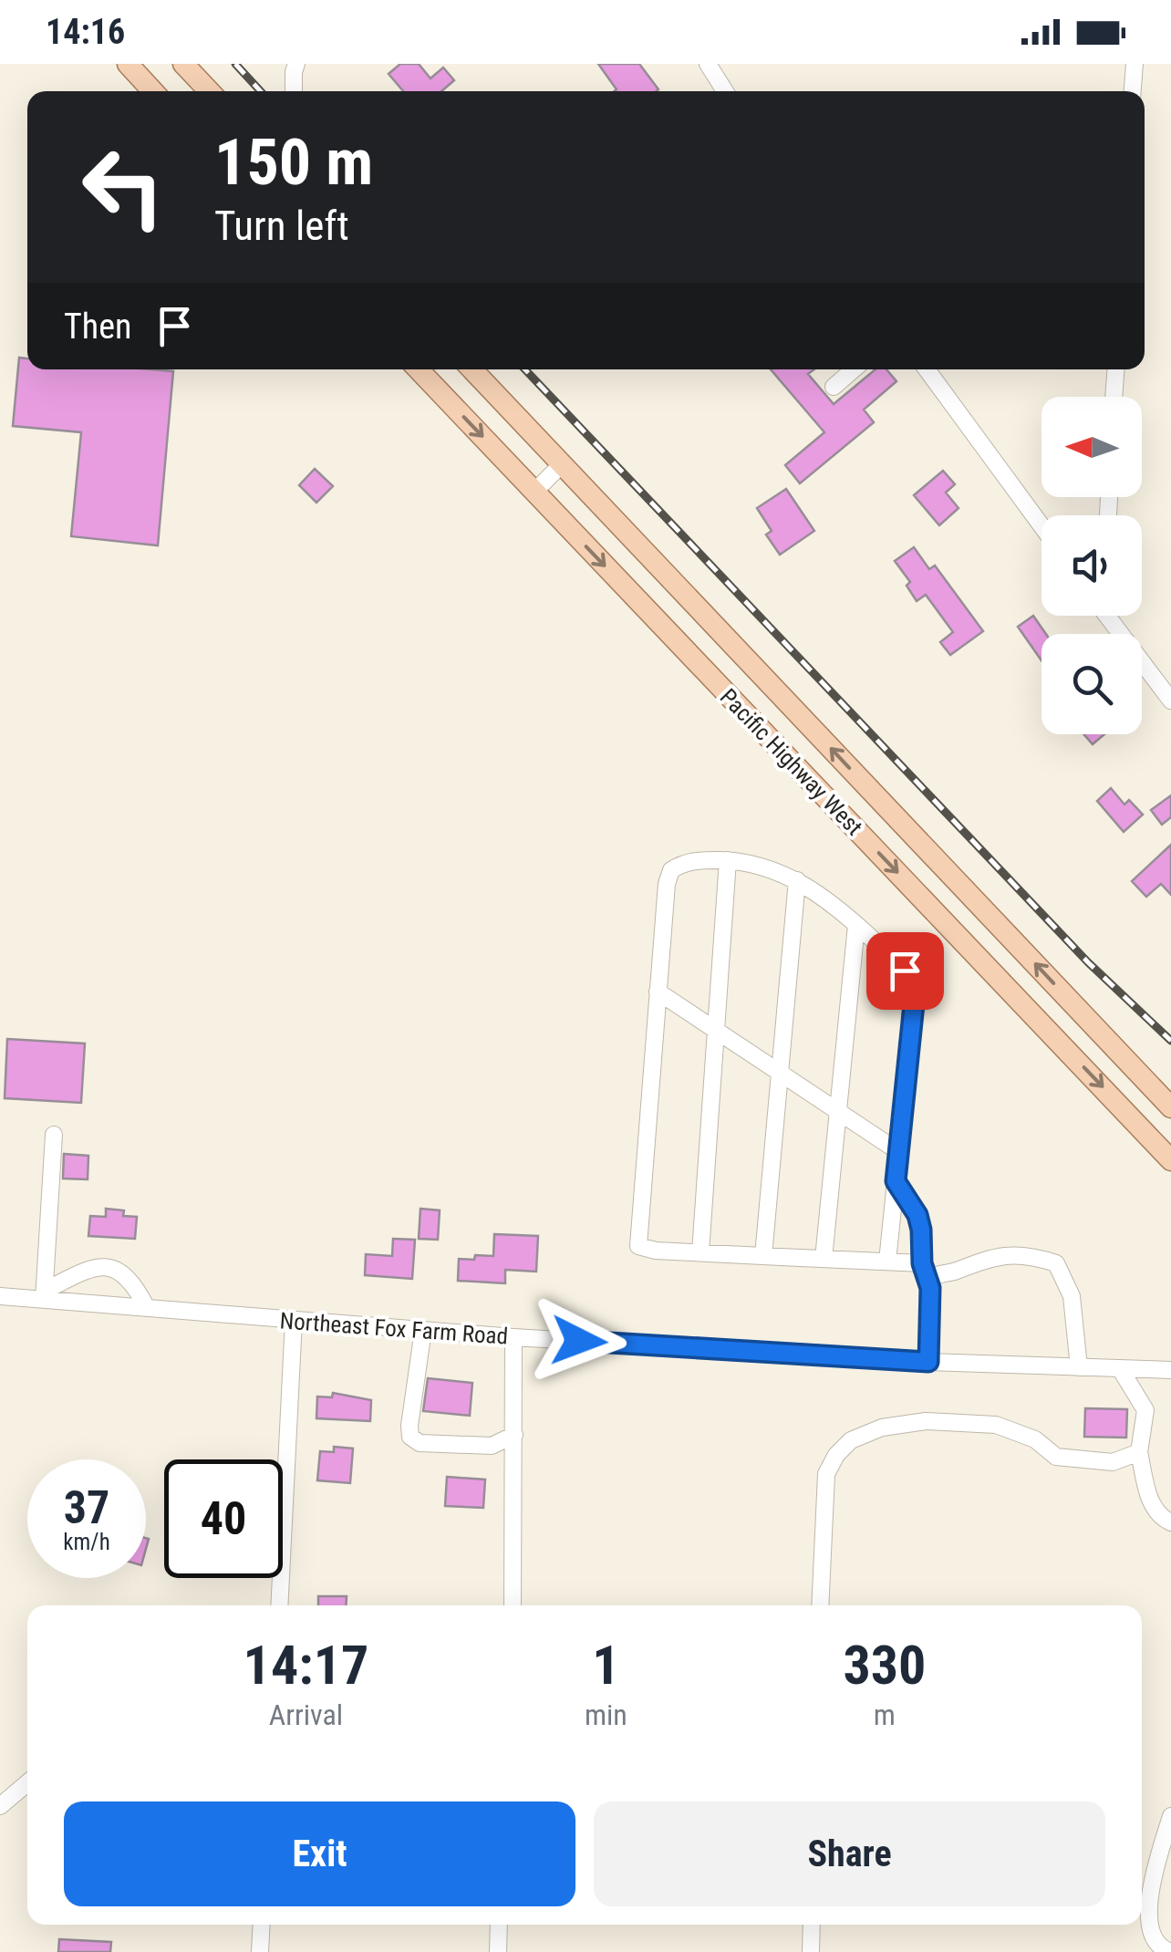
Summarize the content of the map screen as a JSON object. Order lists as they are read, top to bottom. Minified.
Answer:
{"streets":{"main road":["Pacific Highway West"],"street":["Northeast Fox Farm Road"]},"north":"left","page":{"status":"14:16","turn":["150 m","Turn left"],"then":"Then","speed":"37 km/h","limit":"40","eta":["14:17","Arrival","1","min","330","m"],"buttons":["Exit","Share"]}}
